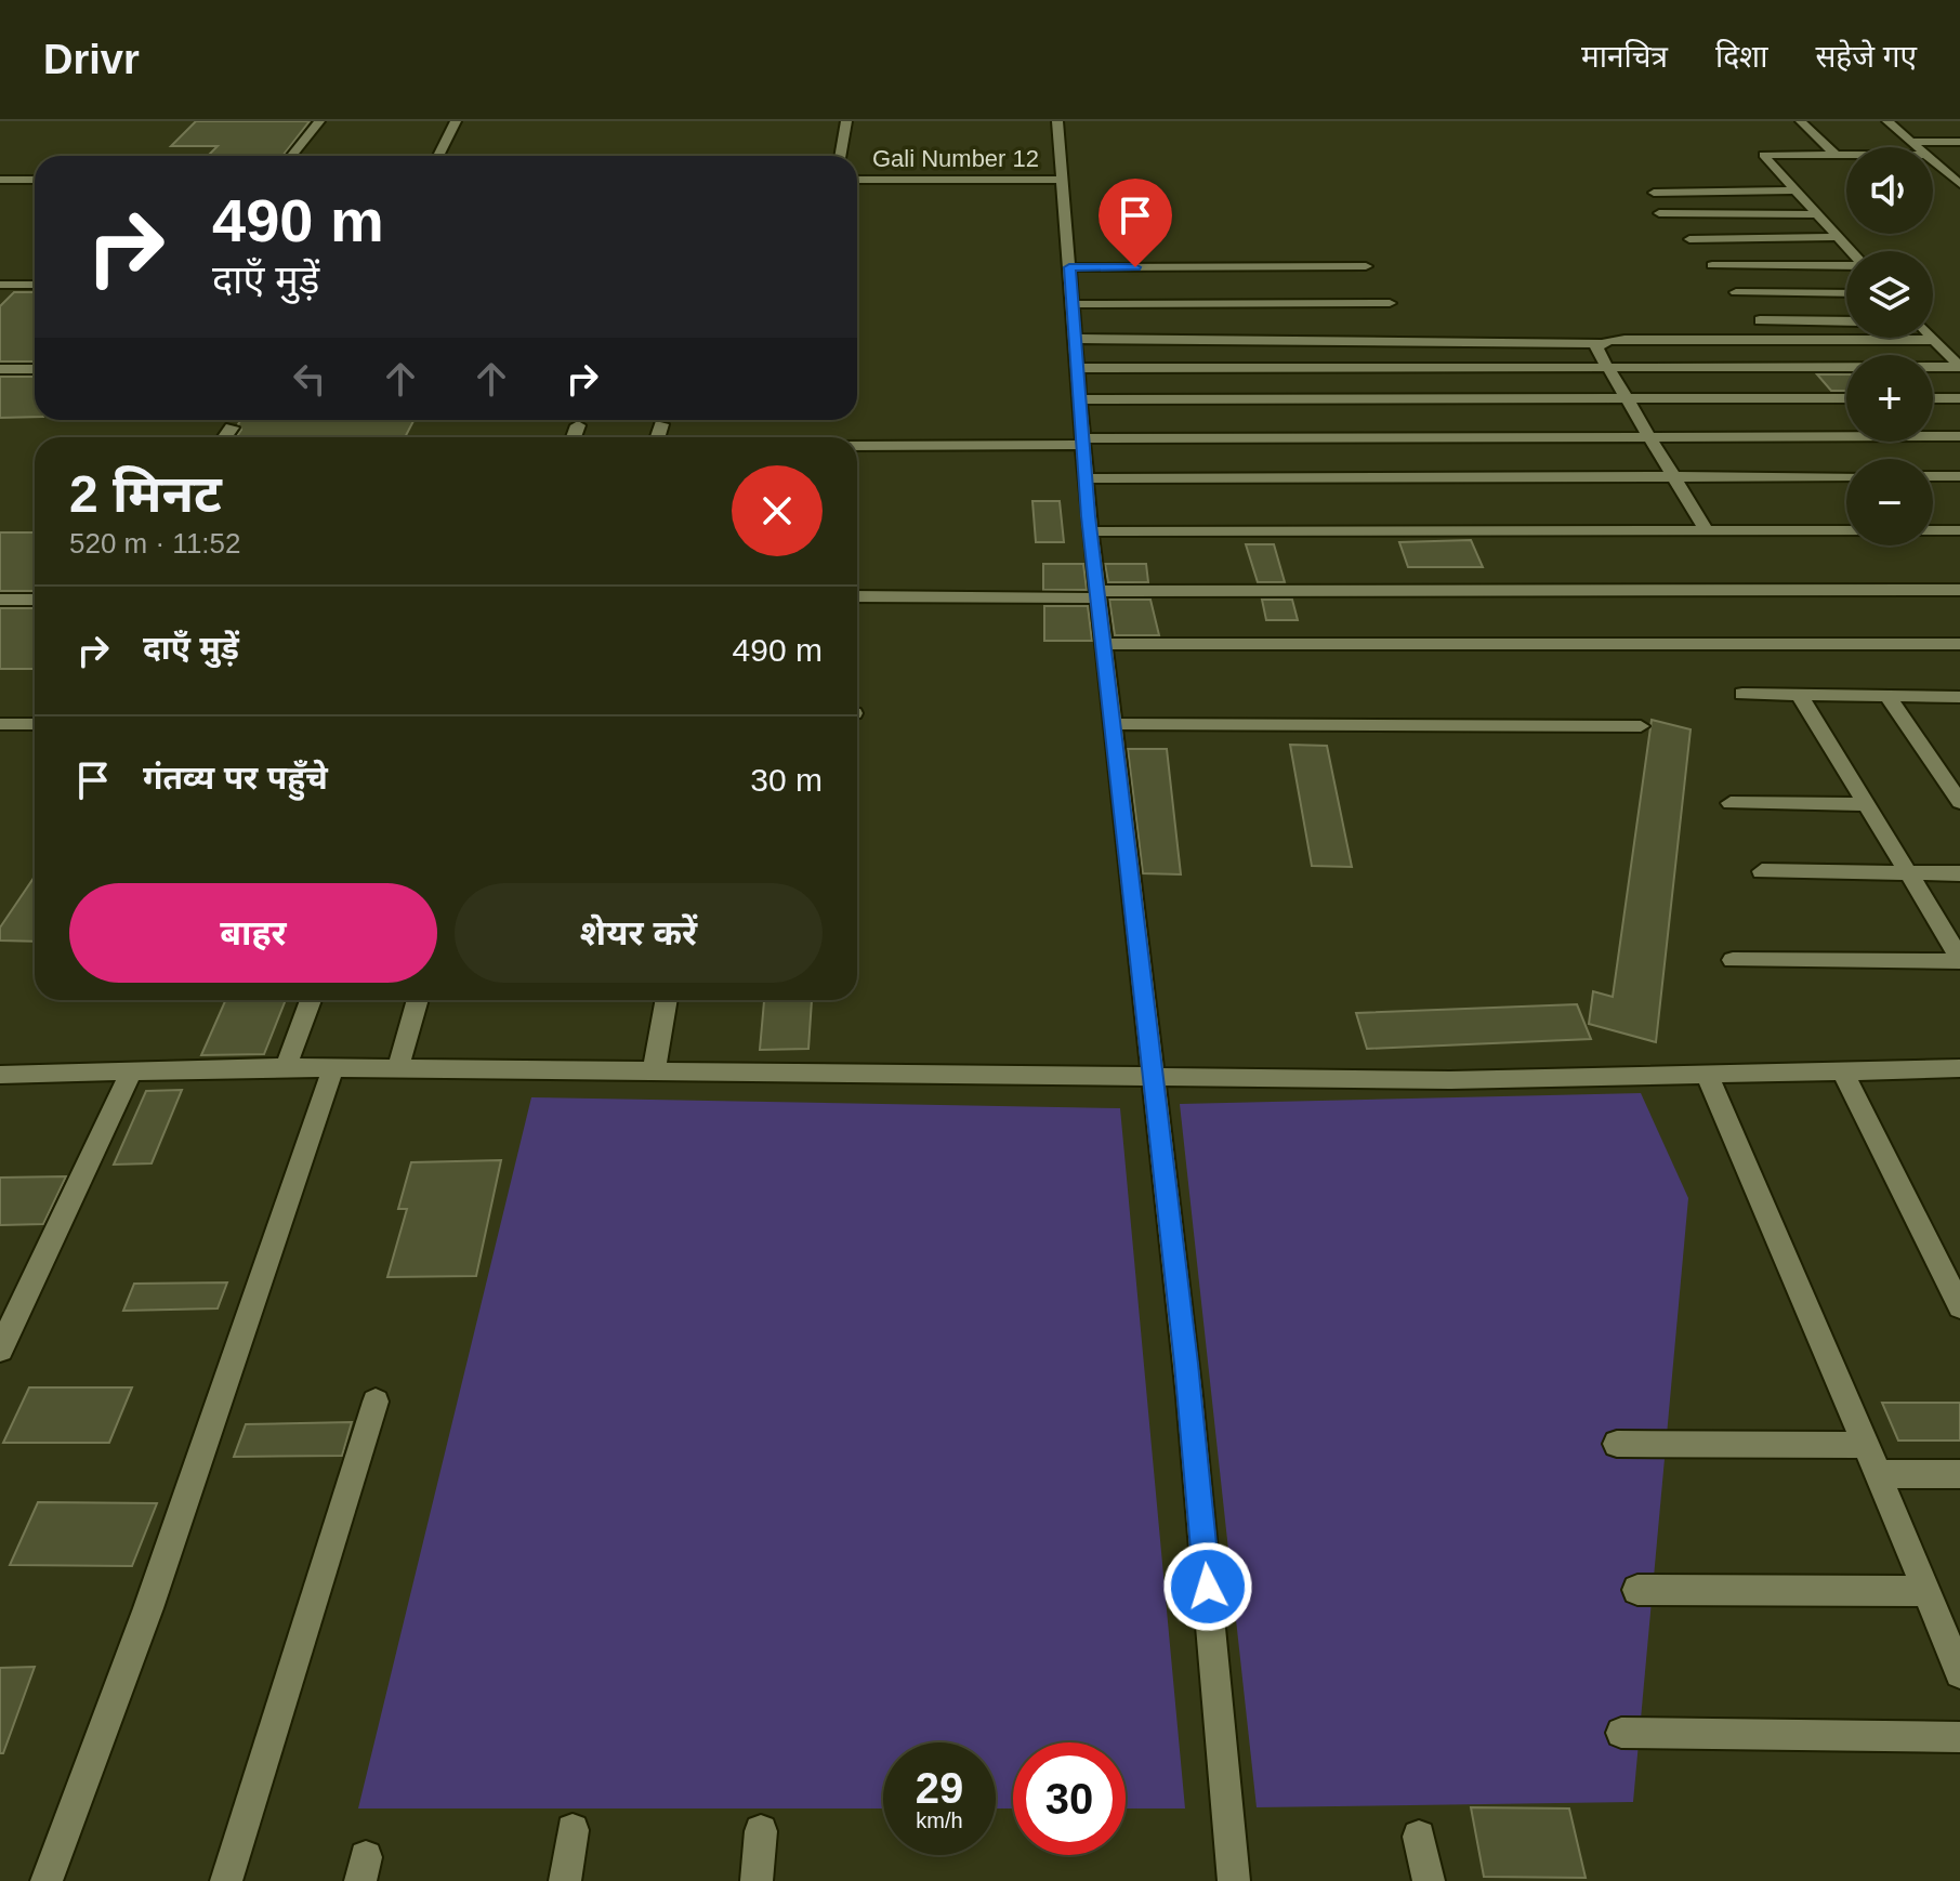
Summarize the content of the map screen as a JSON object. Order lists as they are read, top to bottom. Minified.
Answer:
{"streets":{"street":["Gali Number 12"]},"page":{"header":"Drivr","nav":["मानचित्र","दिशा","सहेजे गए"],"map_buttons":["+","−"],"turn":["490 m","दाएँ मुड़ें"],"heading":["2 मिनट","520 m · 11:52"],"list":[{"name":"दाएँ मुड़ें","value":"490 m"},{"name":"गंतव्य पर पहुँचे","value":"30 m"}],"buttons":["बाहर","शेयर करें"],"speed":"29 km/h","limit":"30"}}
